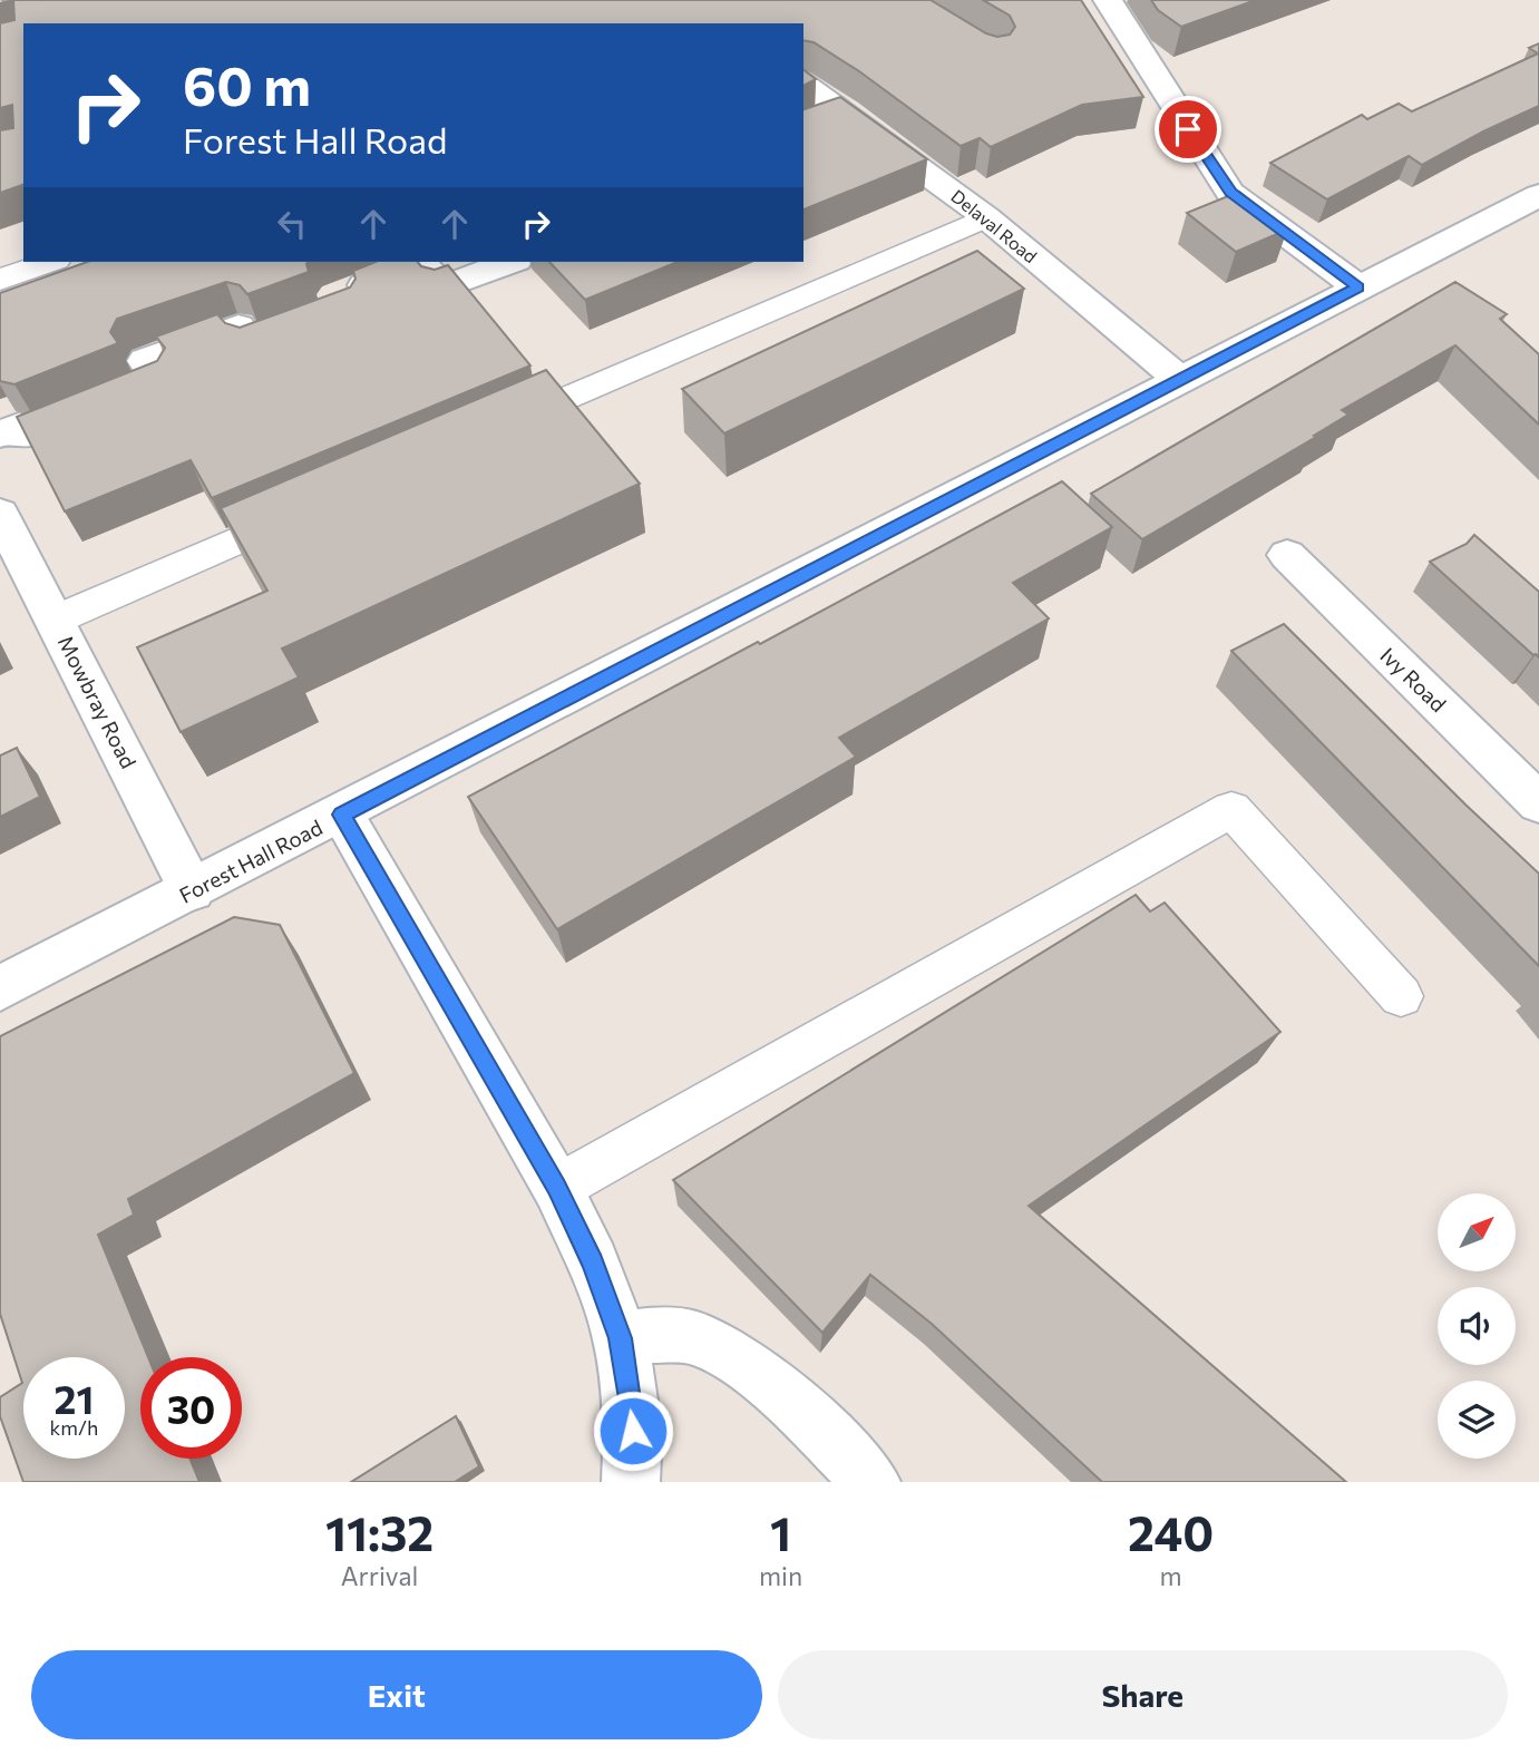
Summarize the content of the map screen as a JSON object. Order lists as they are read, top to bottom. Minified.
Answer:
{"streets":{"street":["Delaval Road","Ivy Road","Mowbray Road","Forest Hall Road"]},"crossings":[["Delaval Road","Forest Hall Road"],["Mowbray Road","Forest Hall Road"]],"north":"top right","page":{"turn":["60 m","Forest Hall Road"],"speed":"21 km/h","limit":"30","eta":["11:32","Arrival","1","min","240","m"],"buttons":["Exit","Share"]}}
